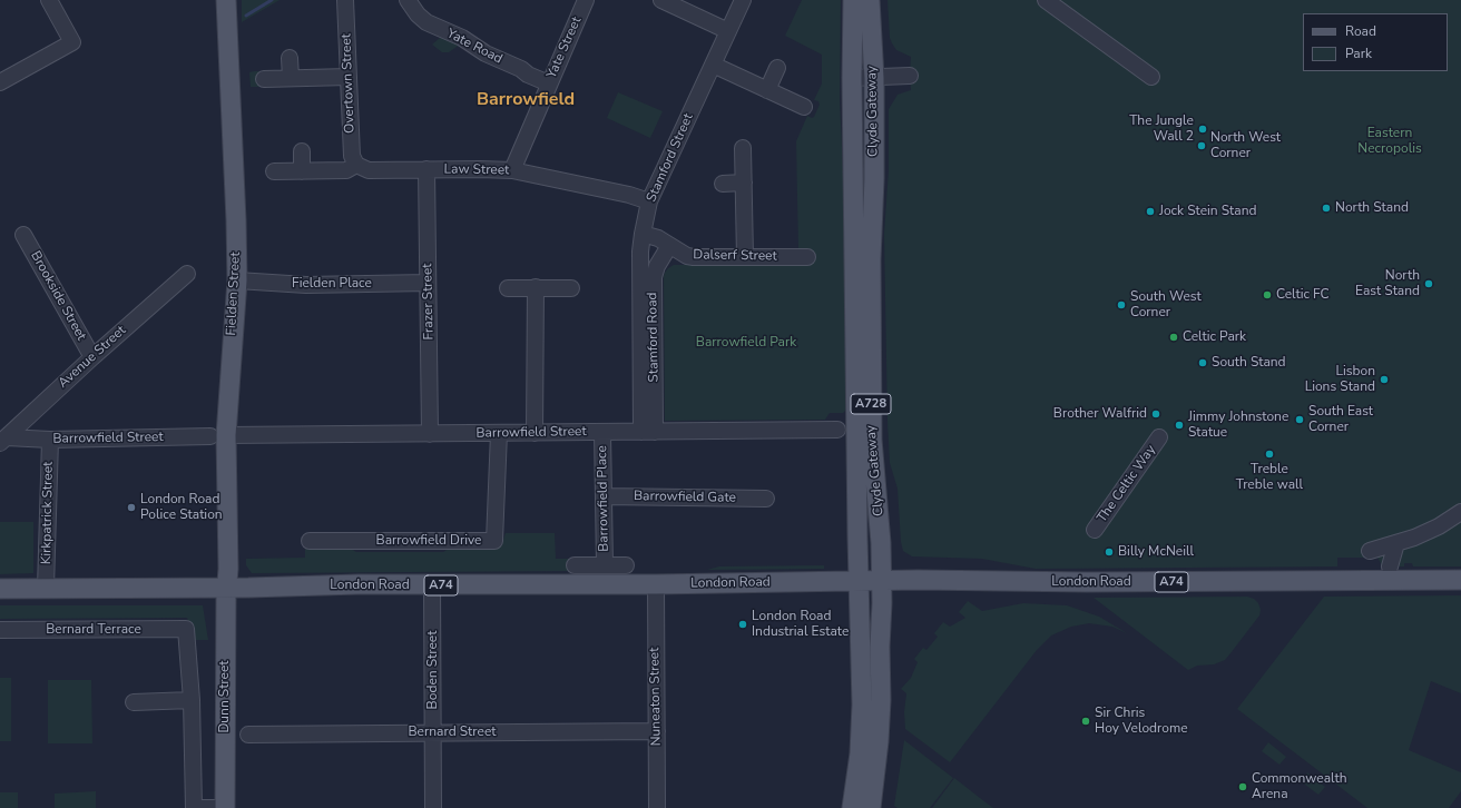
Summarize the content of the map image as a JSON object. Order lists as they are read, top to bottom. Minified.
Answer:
{"streets":{"main road":["Clyde Gateway","Fielden Street","A728","London Road","A74","Dunn Street"],"street":["Yate Road","Yate Street","Overtown Street","Stamford Street","Law Street","Dalserf Street","Fielden Place","Brookside Street","Frazer Street","Stamford Road","Avenue Street","Barrowfield Street","The Celtic Way","Barrowfield Gate","Barrowfield Place","Kirkpatrick Street","Barrowfield Drive","Bernard Terrace","Boden Street","Nuneaton Street","Bernard Street"]},"crossings":[["Yate Road","Yate Street"],["Yate Street","Law Street"],["Overtown Street","Law Street"],["Clyde Gateway","London Road"],["Stamford Street","Law Street"],["Stamford Street","Dalserf Street"],["Stamford Street","Stamford Road"],["Stamford Street","Barrowfield Street"],["Law Street","Frazer Street"],["Dalserf Street","Stamford Road"],["Fielden Place","Fielden Street"],["Fielden Place","Frazer Street"],["Fielden Street","Barrowfield Street"],["Fielden Street","London Road"],["Fielden Street","Dunn Street"],["Brookside Street","Avenue Street"],["Frazer Street","Barrowfield Street"],["Stamford Road","Barrowfield Street"],["Avenue Street","Barrowfield Street"],["Barrowfield Street","Barrowfield Place"],["Barrowfield Street","Kirkpatrick Street"],["Barrowfield Street","Barrowfield Drive"],["Barrowfield Gate","Barrowfield Place"],["Kirkpatrick Street","London Road"],["London Road","Boden Street"],["London Road","Dunn Street"],["London Road","Nuneaton Street"],["Boden Street","Bernard Street"],["Nuneaton Street","Bernard Street"]],"districts":["Barrowfield"],"parks":["Eastern Necropolis","Barrowfield Park"],"places":["The Jungle Wall 2","North West Corner","North Stand","Jock Stein Stand","North East Stand","Celtic FC","South West Corner","Celtic Park","South Stand","Lisbon Lions Stand","Brother Walfrid","South East Corner","Jimmy Johnstone Statue","Treble Treble wall","London Road Police Station","Billy McNeill","London Road Industrial Estate","Sir Chris Hoy Velodrome","Commonwealth Arena"],"legend":["Road","Park"]}
